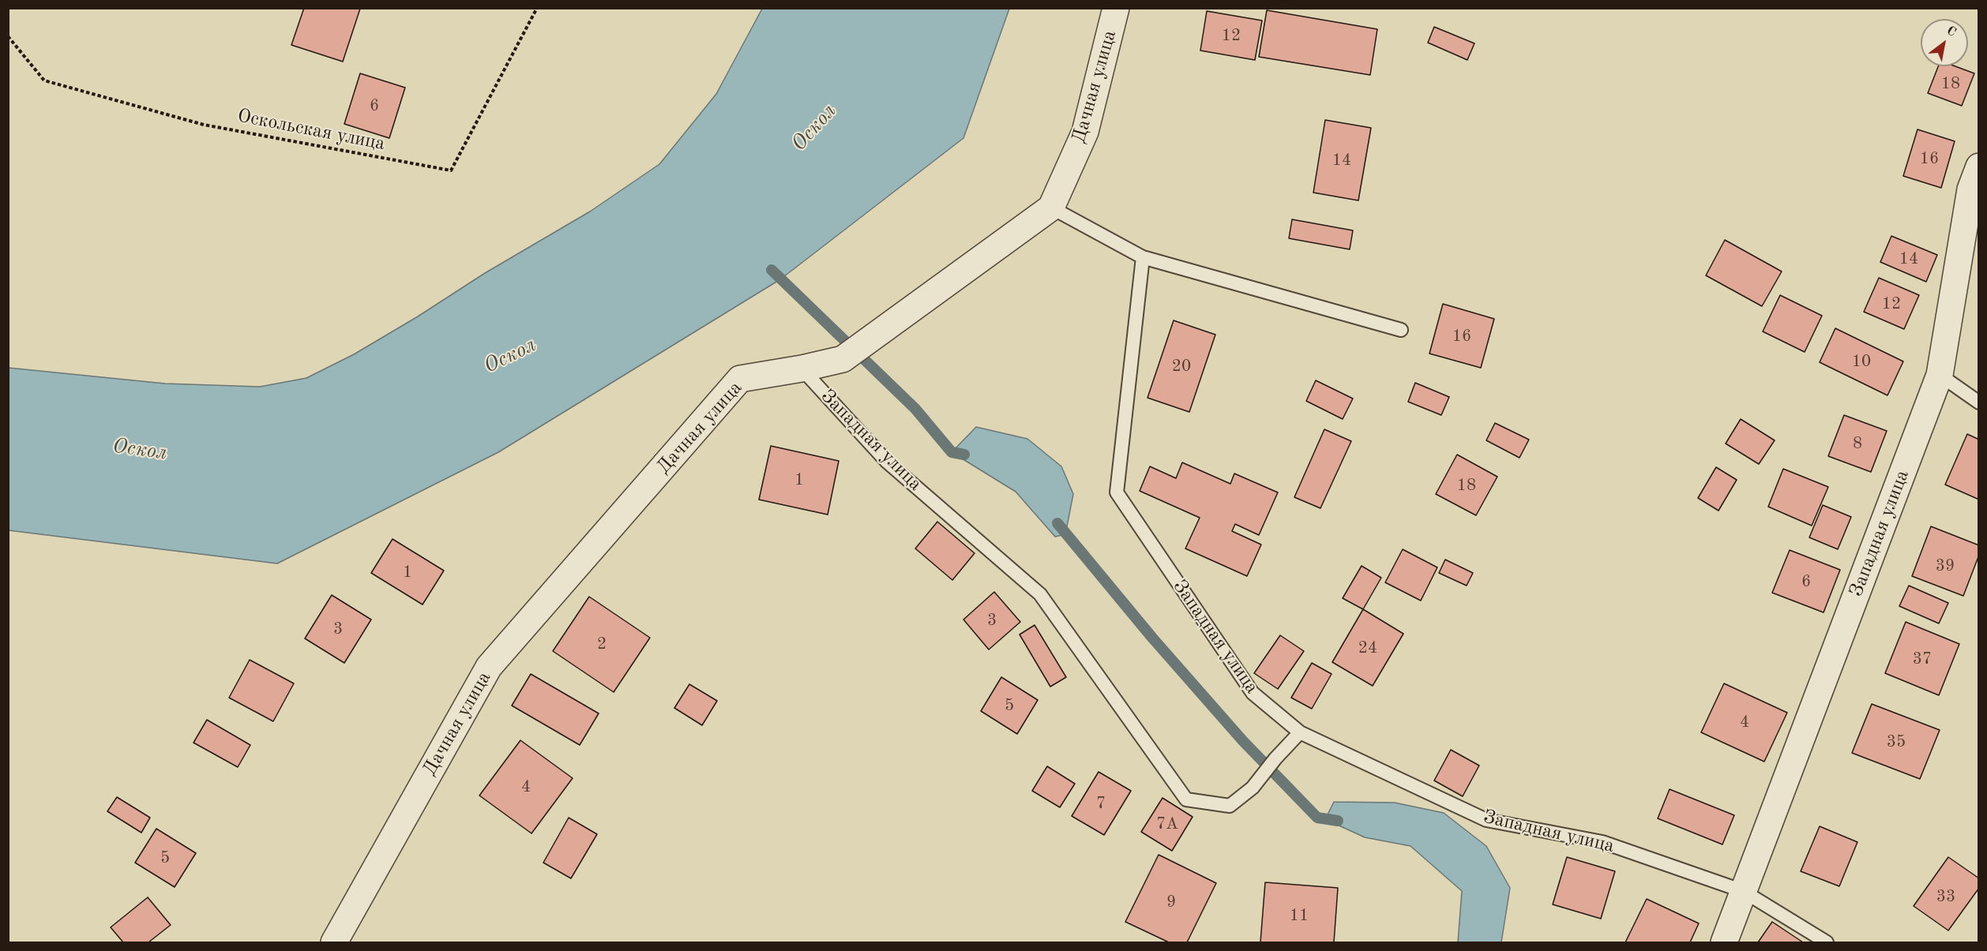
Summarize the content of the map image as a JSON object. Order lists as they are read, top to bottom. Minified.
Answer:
{"streets":{"street":["Дачная улица","Западная улица"],"path":["Оскольская улица"]},"crossings":[["Дачная улица","Западная улица"]],"water":["Оскол"],"house_numbers":["12","18","6","16","14","14","12","16","10","20","8","1","18","39","1","6","3","3","2","24","37","5","4","35","4","7","7А","5","33","9","11"],"north":"top right"}
